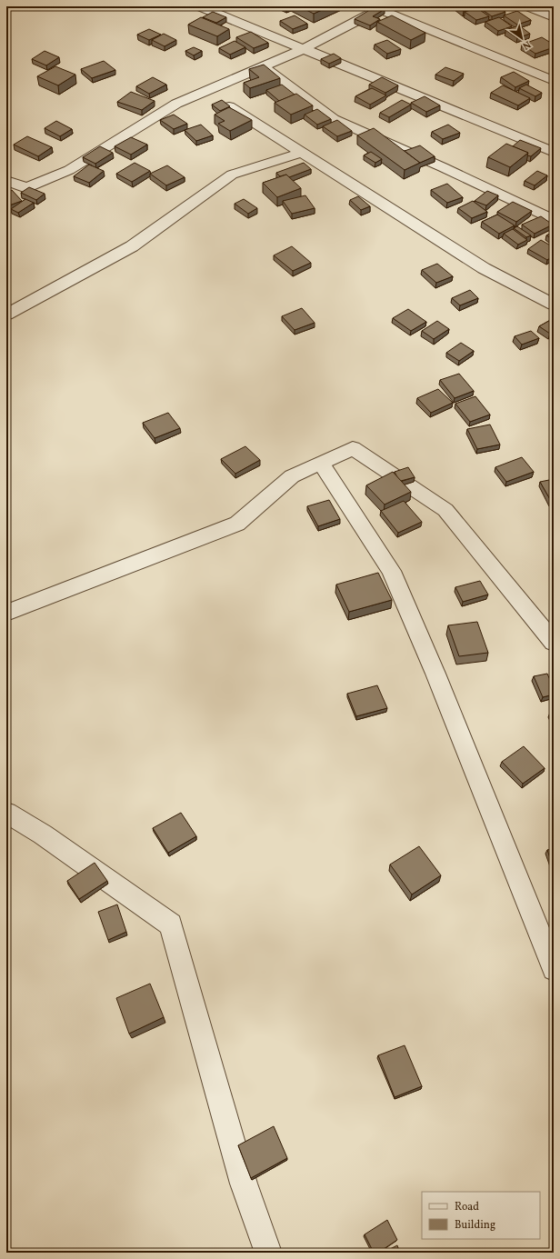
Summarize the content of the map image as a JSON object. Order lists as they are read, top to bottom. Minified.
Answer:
{"legend":["Road","Building"],"north":"bottom right"}
